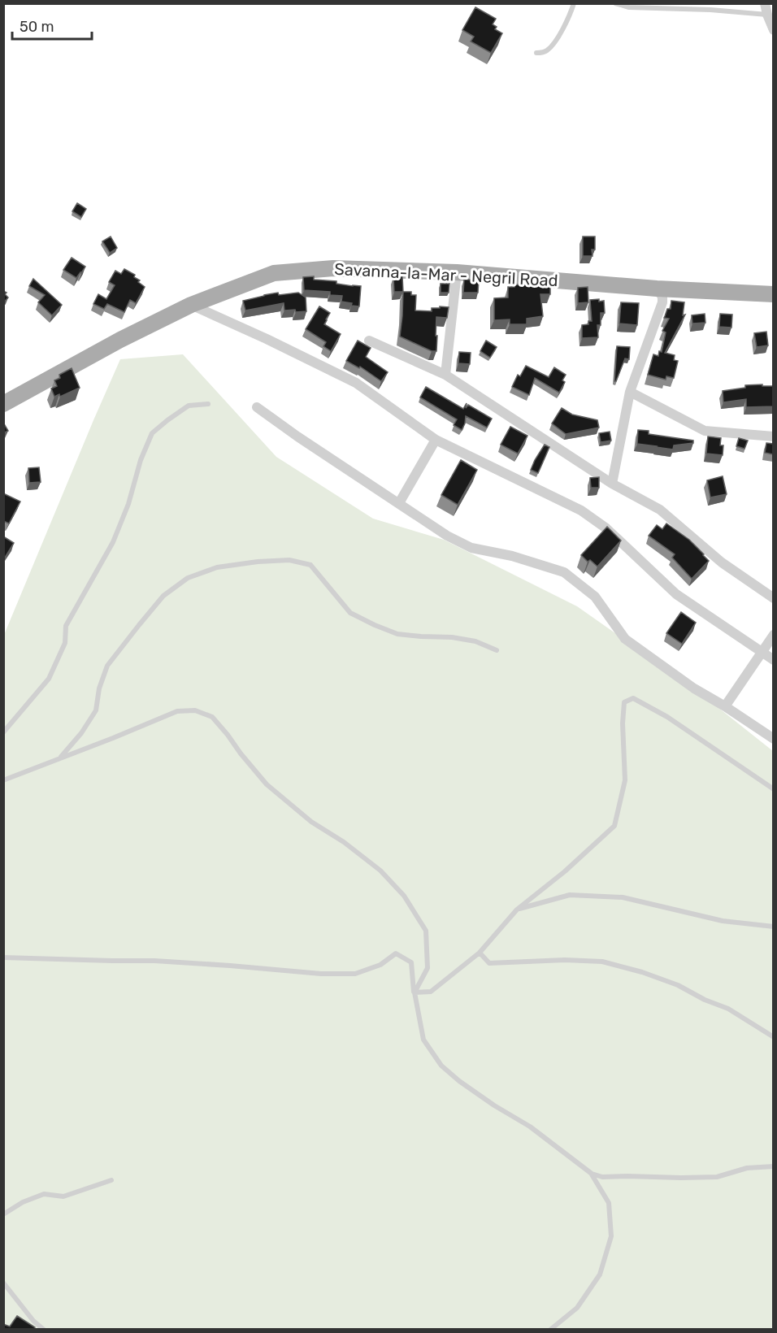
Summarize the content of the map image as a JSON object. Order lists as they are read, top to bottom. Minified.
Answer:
{"streets":{"main road":["Savanna-la-Mar - Negril Road"]},"scale_bar":"50 m"}
